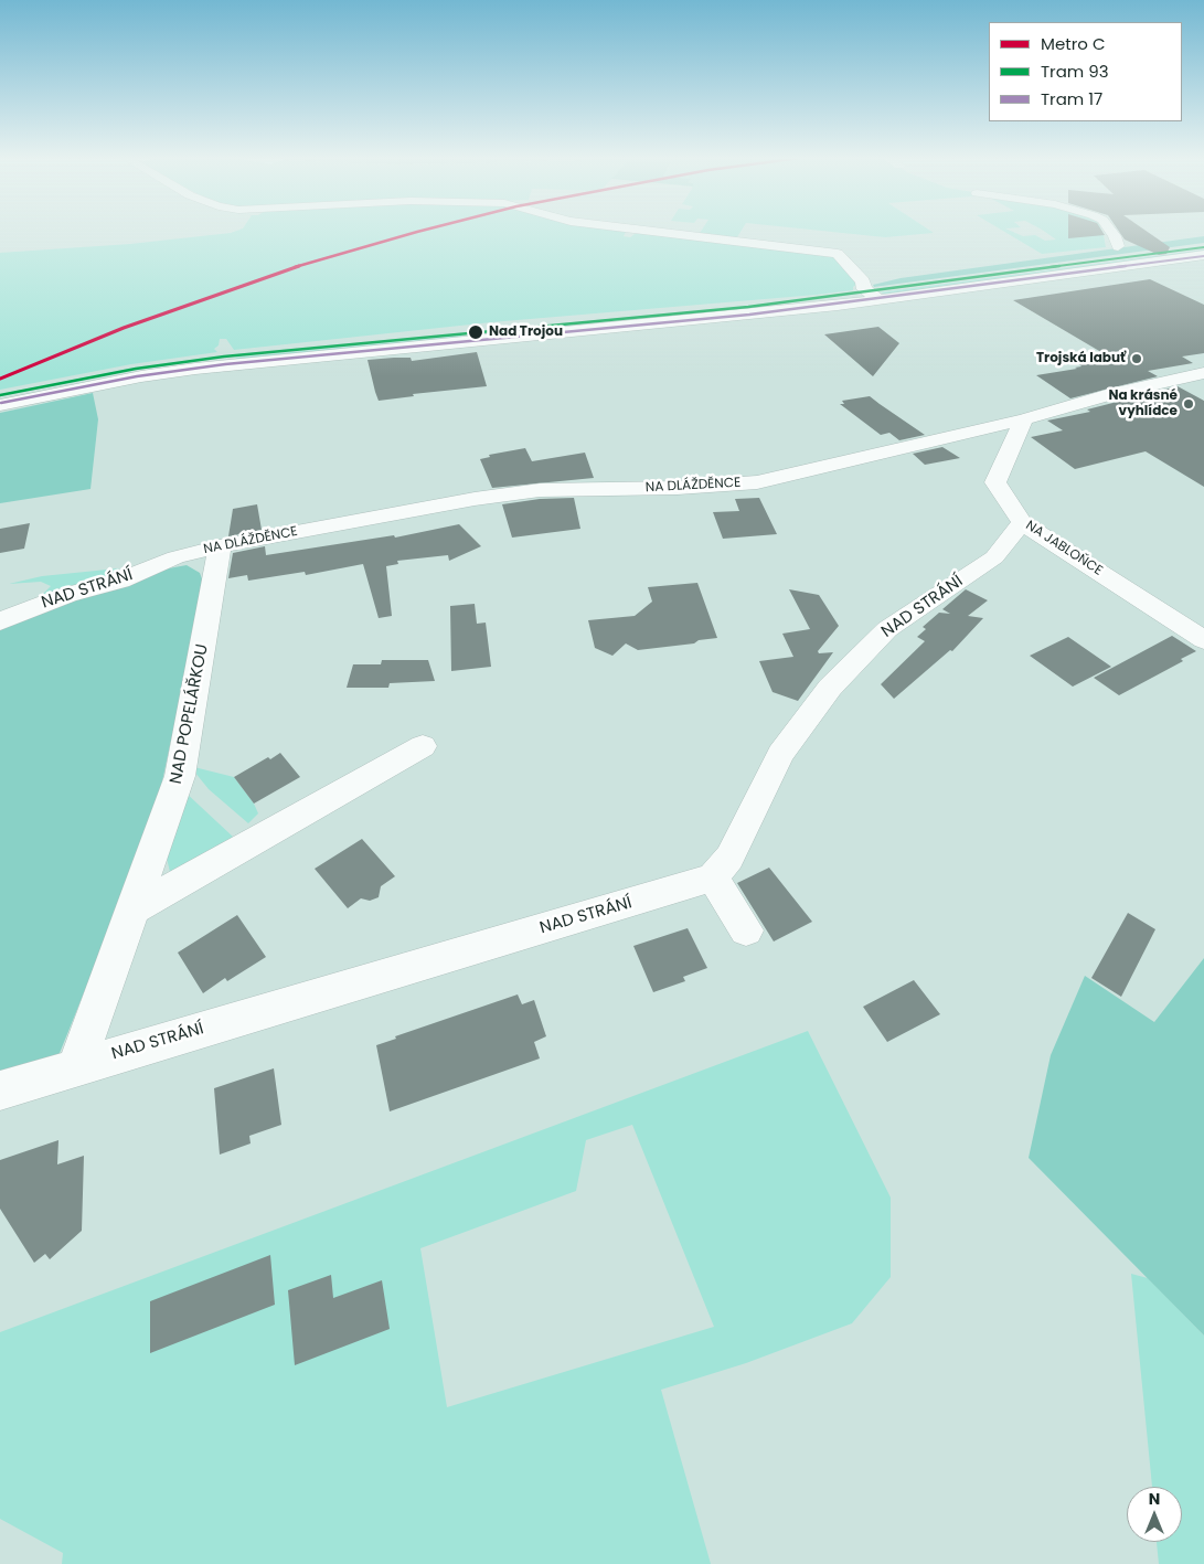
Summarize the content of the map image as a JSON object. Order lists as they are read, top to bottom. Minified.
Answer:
{"streets":{"street":["NA DLÁŽDĚNCE","NA JABLOŇCE","NAD STRÁNÍ","NAD POPELÁŘKOU"]},"crossings":[["NA DLÁŽDĚNCE","NA JABLOŇCE"],["NA DLÁŽDĚNCE","NAD STRÁNÍ"],["NA DLÁŽDĚNCE","NAD POPELÁŘKOU"],["NA JABLOŇCE","NAD STRÁNÍ"],["NAD STRÁNÍ","NAD POPELÁŘKOU"]],"places":["Nad Trojou","Trojská labuť","Na krásné vyhlídce"],"lines":["metro line C","tram line 93","tram line 17"],"legend":["Metro C","Tram 93","Tram 17"],"north":"top"}
